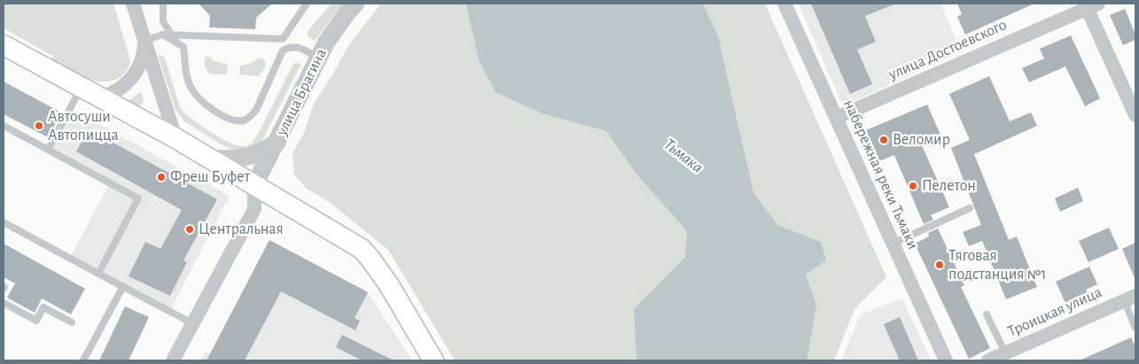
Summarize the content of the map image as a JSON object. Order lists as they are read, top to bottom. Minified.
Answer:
{"streets":{"street":["улица Достоевского","улица Брагина","набережная реки Тьмаки","Троицкая улица"]},"crossings":[["улица Достоевского","набережная реки Тьмаки"]],"water":["Тьмака"],"places":["Автосуши Автопицца","Веломир","Фреш Буфет","Пелетон","Центральная","Тяговая подстанция №1"]}
